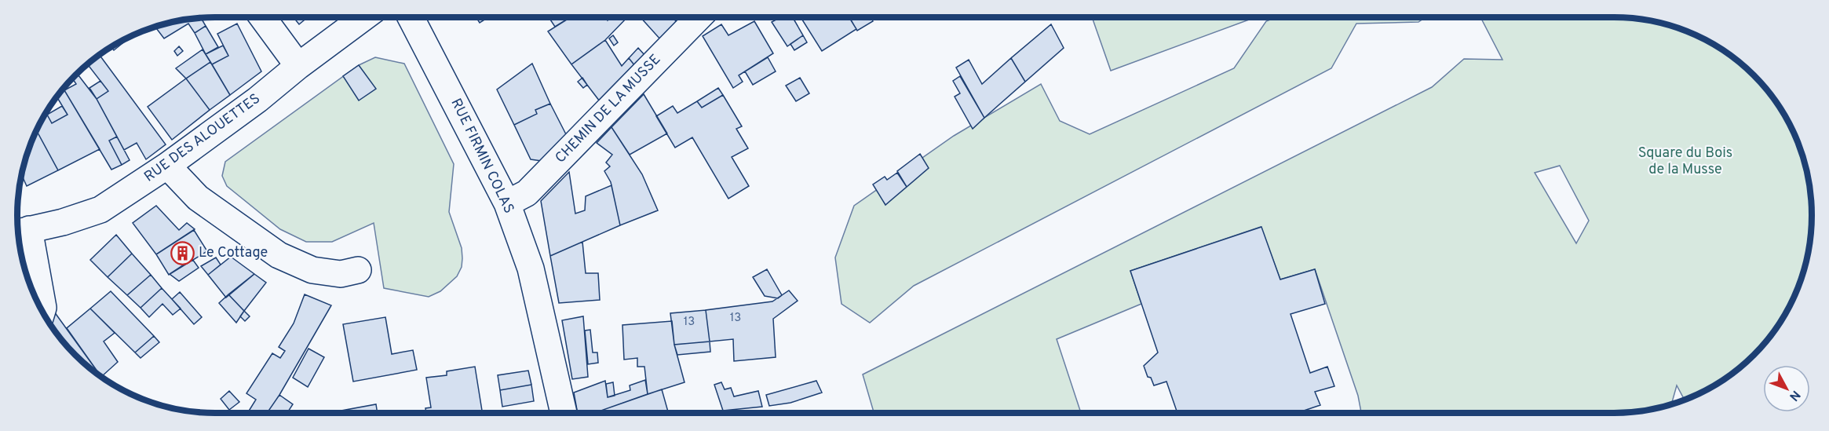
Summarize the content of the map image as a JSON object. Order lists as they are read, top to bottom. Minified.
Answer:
{"streets":{"street":["CHEMIN DE LA MUSSE","RUE DES ALOUETTES","RUE FIRMIN COLAS"]},"crossings":[["CHEMIN DE LA MUSSE","RUE FIRMIN COLAS"]],"parks":["Square du Bois de la Musse"],"places":{"building":["Le Cottage"]},"house_numbers":["13","13"],"north":"bottom right"}
